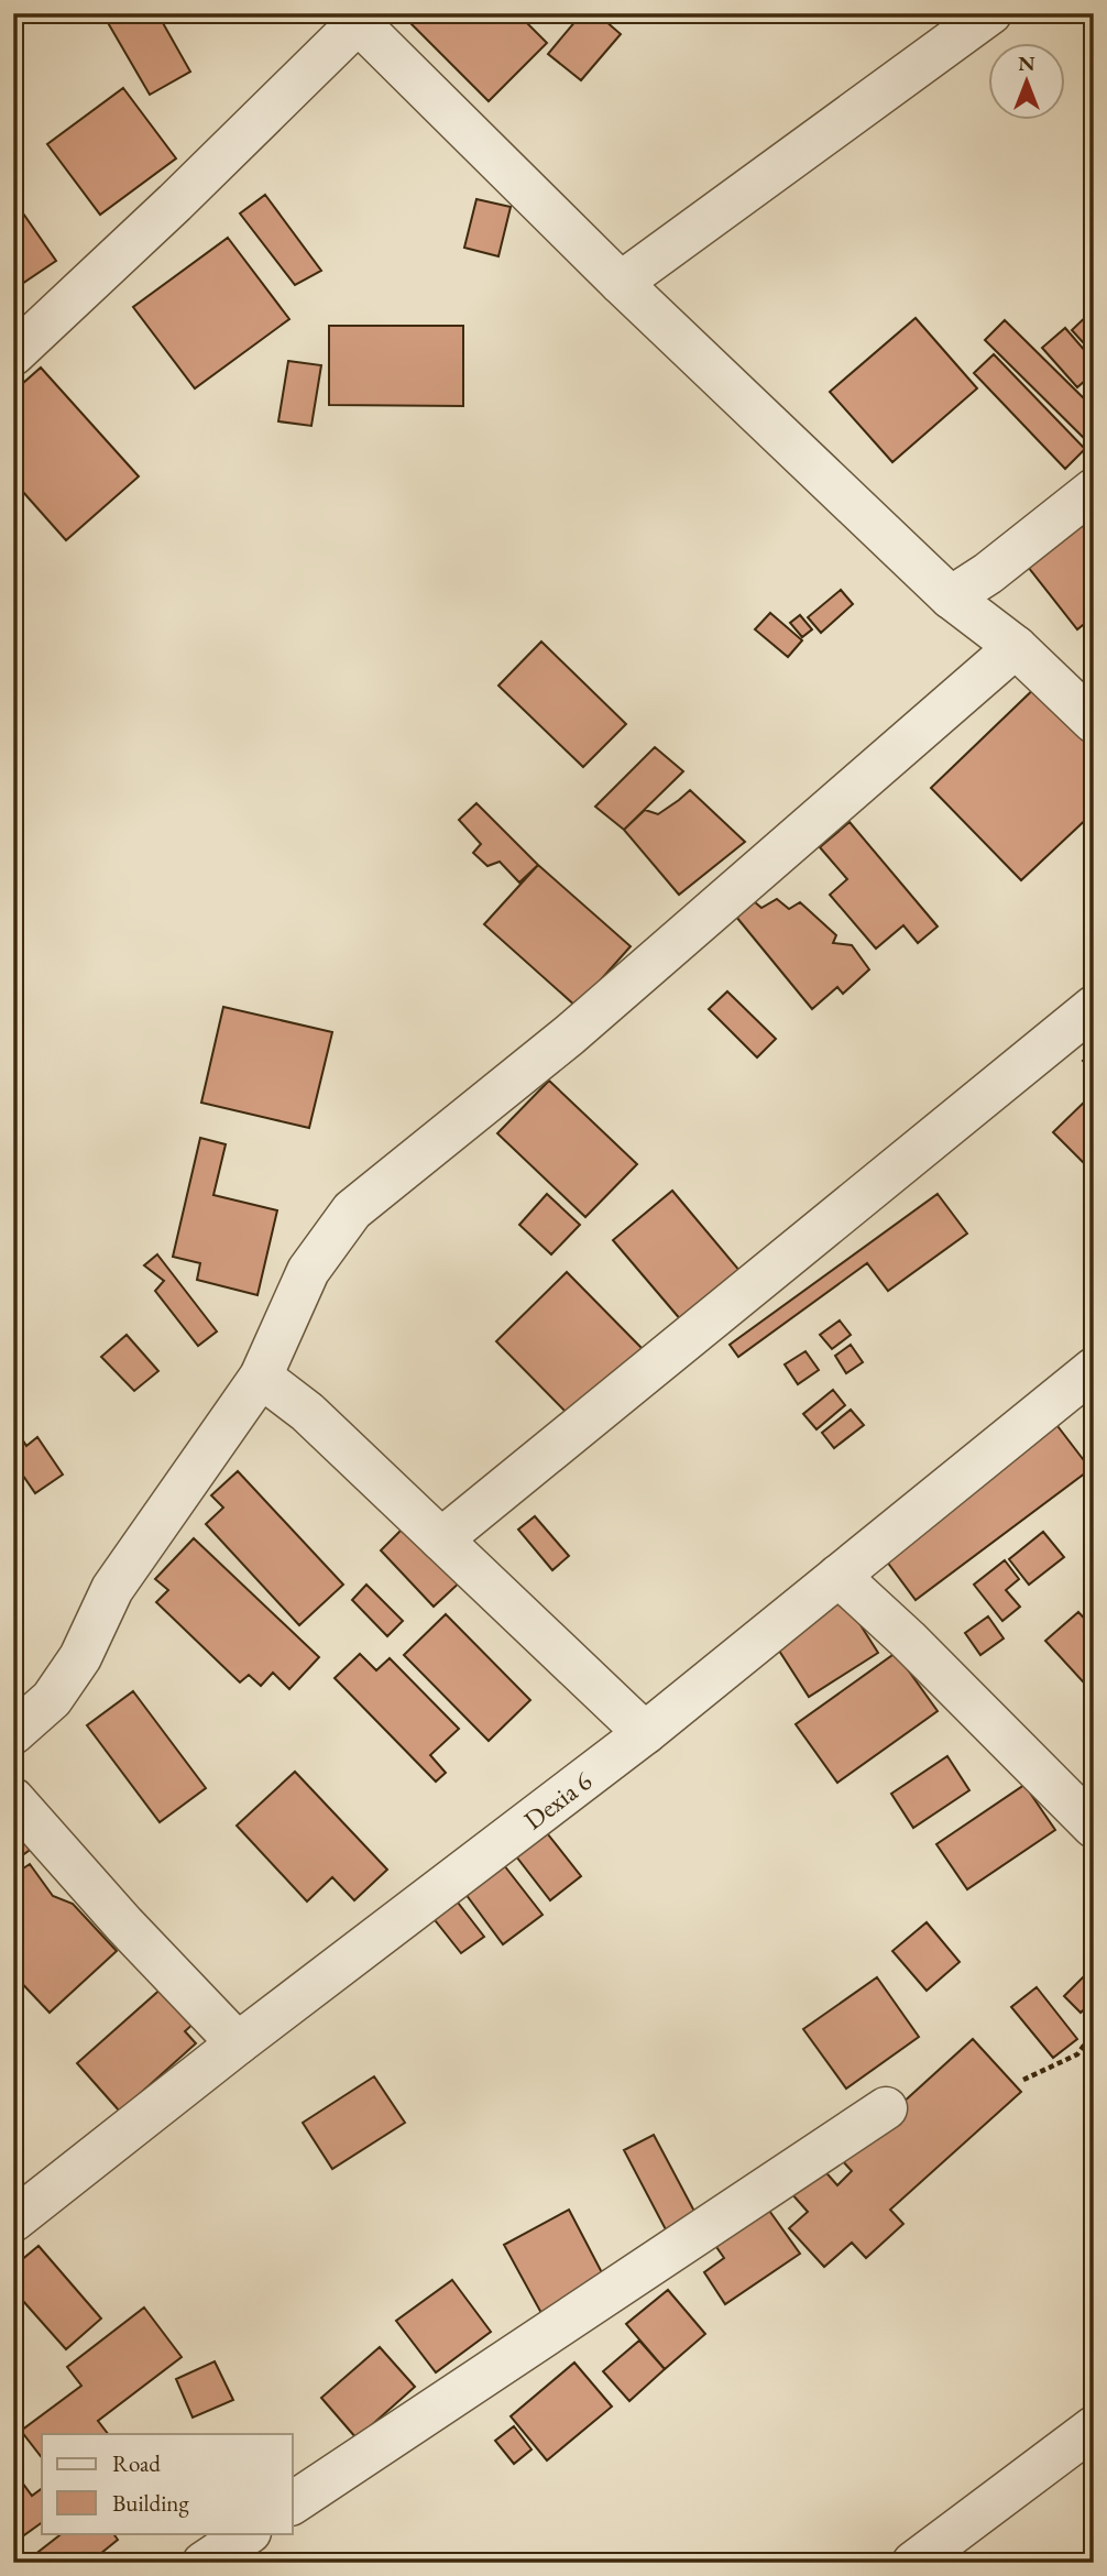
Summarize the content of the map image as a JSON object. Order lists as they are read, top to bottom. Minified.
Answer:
{"streets":{"street":["Dexia 6"]},"legend":["Road","Building"],"north":"top"}
